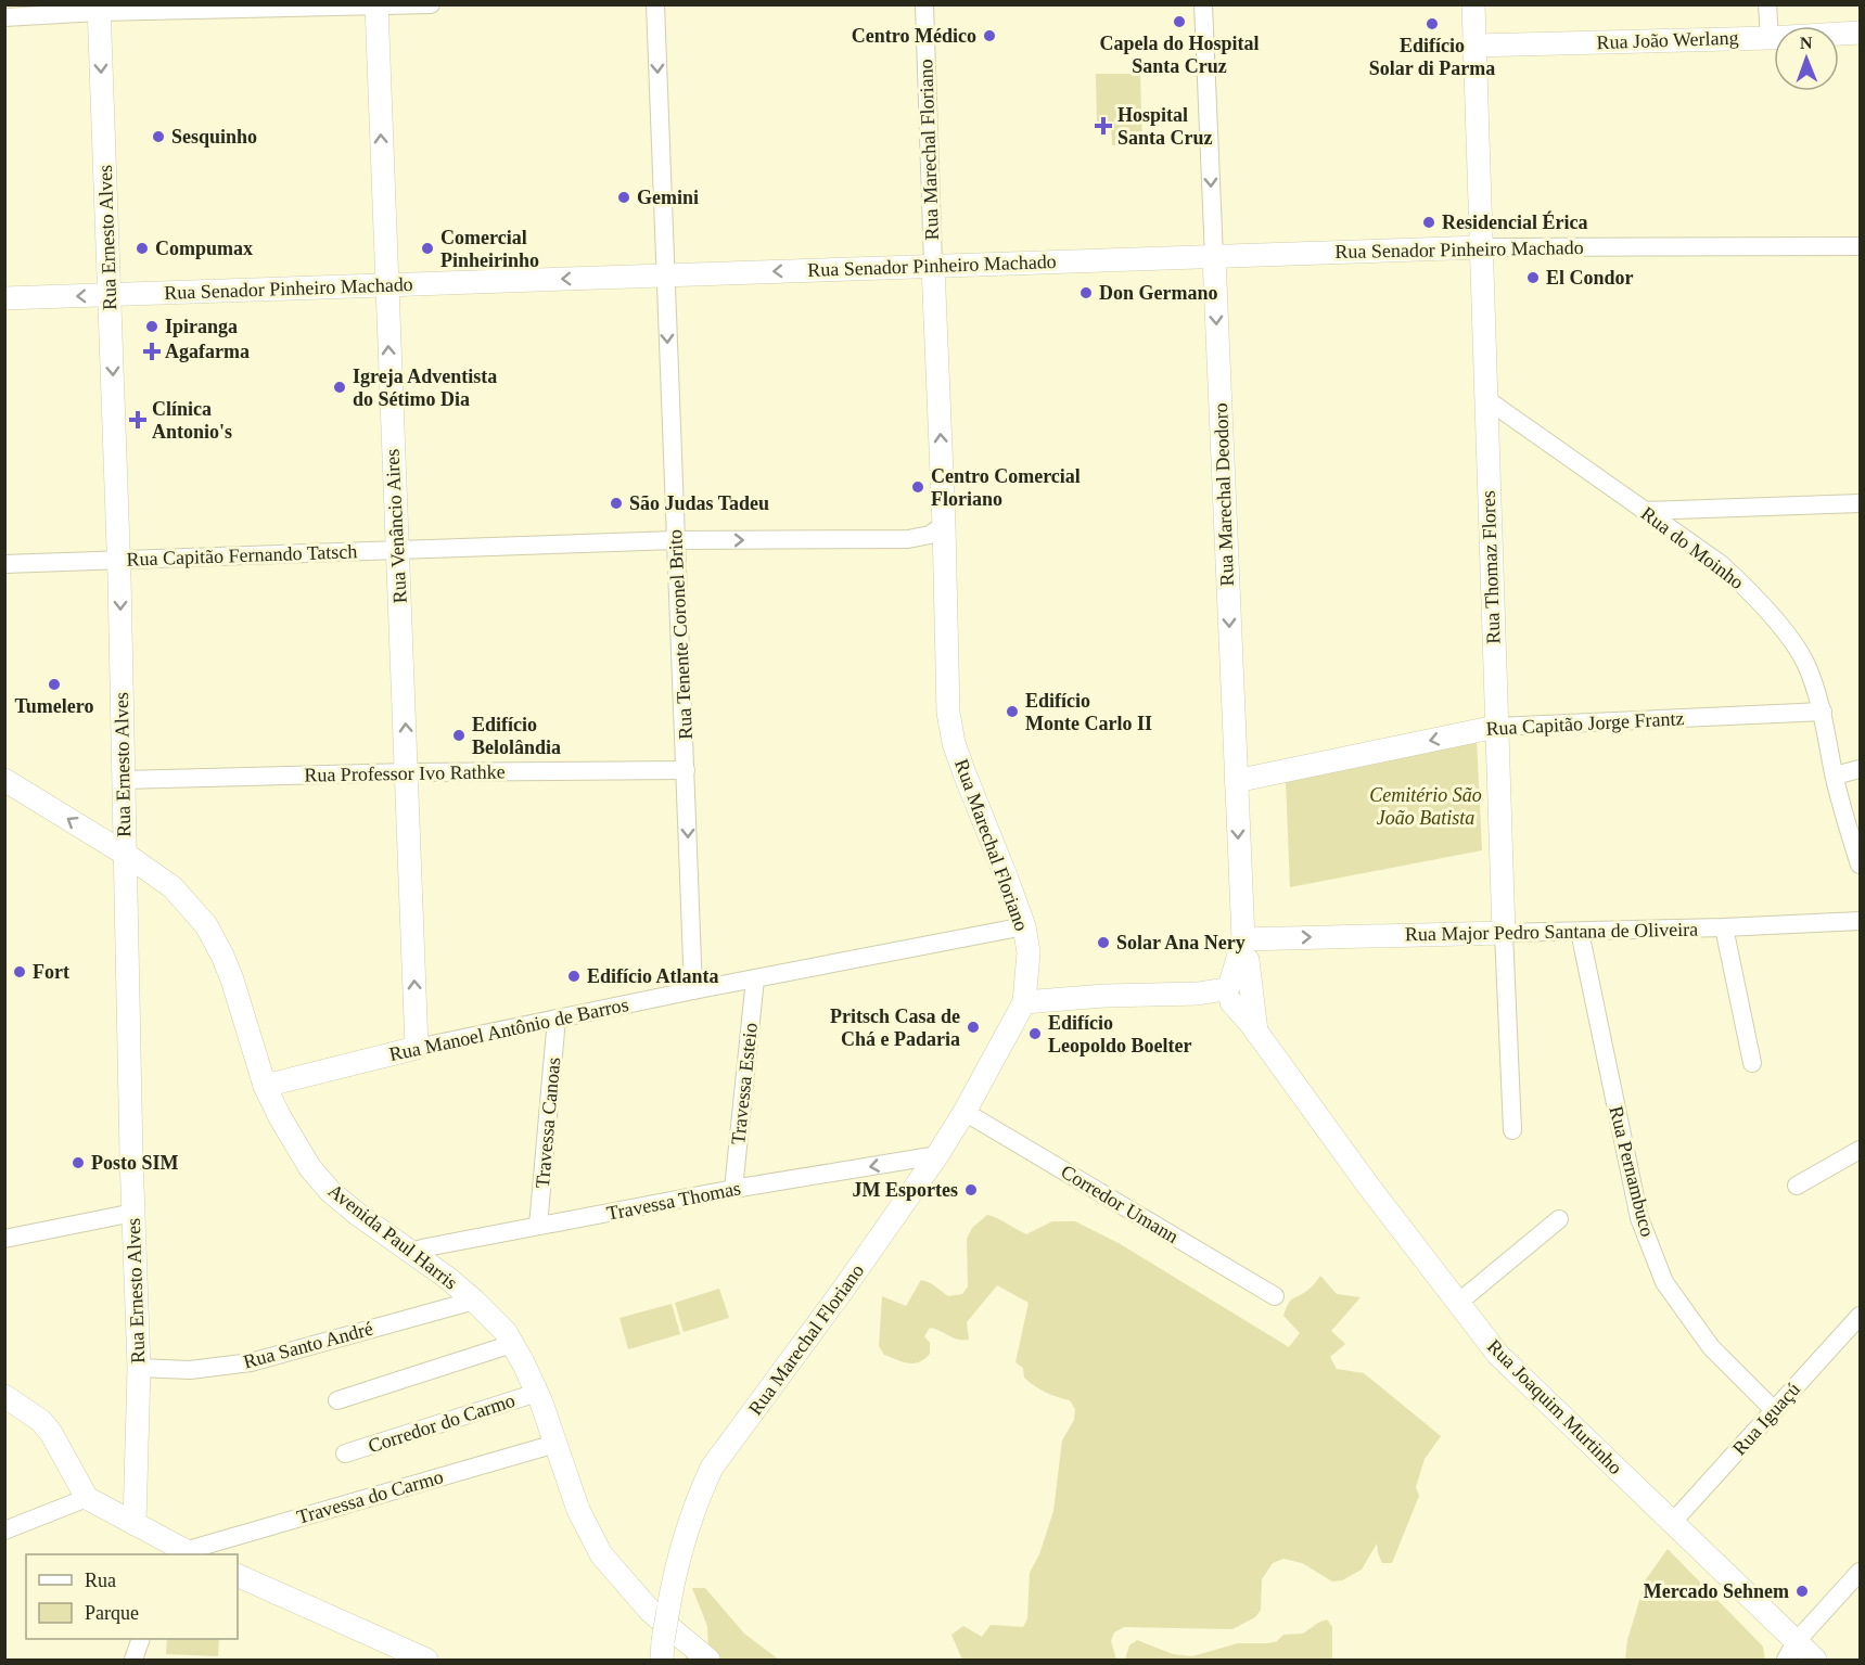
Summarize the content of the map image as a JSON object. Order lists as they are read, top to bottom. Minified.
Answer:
{"streets":{"main road":["Rua João Werlang","Rua Marechal Floriano","Rua Ernesto Alves","Rua Senador Pinheiro Machado","Rua Marechal Deodoro","Rua Venâncio Aires","Rua Thomaz Flores","Rua Capitão Jorge Frantz","Rua Major Pedro Santana de Oliveira","Rua Manoel Antônio de Barros","Avenida Paul Harris","Rua Joaquim Murtinho"],"street":["Rua do Moinho","Rua Capitão Fernando Tatsch","Rua Tenente Coronel Brito","Rua Professor Ivo Rathke","Travessa Esteio","Travessa Canoas","Rua Pernambuco","Travessa Thomas","Corredor Umann","Rua Santo André","Rua Iguaçú","Corredor do Carmo","Travessa do Carmo"]},"crossings":[["Rua João Werlang","Rua Thomaz Flores"],["Rua Marechal Floriano","Rua Senador Pinheiro Machado"],["Rua Marechal Floriano","Rua Capitão Fernando Tatsch"],["Rua Marechal Floriano","Rua Manoel Antônio de Barros"],["Rua Marechal Floriano","Travessa Thomas"],["Rua Marechal Floriano","Corredor Umann"],["Rua Marechal Floriano","Avenida Paul Harris"],["Rua Ernesto Alves","Rua Senador Pinheiro Machado"],["Rua Ernesto Alves","Rua Capitão Fernando Tatsch"],["Rua Ernesto Alves","Rua Professor Ivo Rathke"],["Rua Ernesto Alves","Avenida Paul Harris"],["Rua Ernesto Alves","Rua Santo André"],["Rua Senador Pinheiro Machado","Rua Marechal Deodoro"],["Rua Senador Pinheiro Machado","Rua Venâncio Aires"],["Rua Senador Pinheiro Machado","Rua Thomaz Flores"],["Rua Senador Pinheiro Machado","Rua Tenente Coronel Brito"],["Rua Marechal Deodoro","Rua Capitão Jorge Frantz"],["Rua Marechal Deodoro","Rua Major Pedro Santana de Oliveira"],["Rua Marechal Deodoro","Rua Joaquim Murtinho"],["Rua Venâncio Aires","Rua Capitão Fernando Tatsch"],["Rua Venâncio Aires","Rua Professor Ivo Rathke"],["Rua Venâncio Aires","Rua Manoel Antônio de Barros"],["Rua do Moinho","Rua Thomaz Flores"],["Rua do Moinho","Rua Capitão Jorge Frantz"],["Rua Capitão Fernando Tatsch","Rua Tenente Coronel Brito"],["Rua Thomaz Flores","Rua Capitão Jorge Frantz"],["Rua Thomaz Flores","Rua Major Pedro Santana de Oliveira"],["Rua Tenente Coronel Brito","Rua Professor Ivo Rathke"],["Rua Tenente Coronel Brito","Rua Manoel Antônio de Barros"],["Rua Major Pedro Santana de Oliveira","Rua Pernambuco"],["Rua Major Pedro Santana de Oliveira","Rua Joaquim Murtinho"],["Rua Manoel Antônio de Barros","Travessa Esteio"],["Rua Manoel Antônio de Barros","Travessa Canoas"],["Rua Manoel Antônio de Barros","Avenida Paul Harris"],["Travessa Esteio","Travessa Thomas"],["Travessa Canoas","Travessa Thomas"],["Rua Pernambuco","Rua Iguaçú"],["Travessa Thomas","Avenida Paul Harris"],["Avenida Paul Harris","Rua Santo André"],["Avenida Paul Harris","Corredor do Carmo"],["Avenida Paul Harris","Travessa do Carmo"],["Rua Joaquim Murtinho","Rua Iguaçú"]],"one_way":["Rua Ernesto Alves","Rua Senador Pinheiro Machado","Rua Marechal Deodoro","Rua Venâncio Aires","Rua Tenente Coronel Brito","Rua Capitão Jorge Frantz","Rua Major Pedro Santana de Oliveira","Travessa Thomas"],"parks":["Cemitério São João Batista"],"places":{"other":["Capela do Hospital Santa Cruz","Edifício Solar di Parma","Centro Médico","Sesquinho","Gemini","Residencial Érica","Compumax","Comercial Pinheirinho","El Condor","Don Germano","Ipiranga","Igreja Adventista do Sétimo Dia","Centro Comercial Floriano","São Judas Tadeu","Tumelero","Edifício Monte Carlo II","Edifício Belolândia","Solar Ana Nery","Fort","Edifício Atlanta","Pritsch Casa de Chá e Padaria","Edifício Leopoldo Boelter","Posto SIM","JM Esportes","Mercado Sehnem"],"health":["Hospital Santa Cruz","Agafarma","Clínica Antonio's"]},"legend":["Rua","Parque"],"north":"top"}
